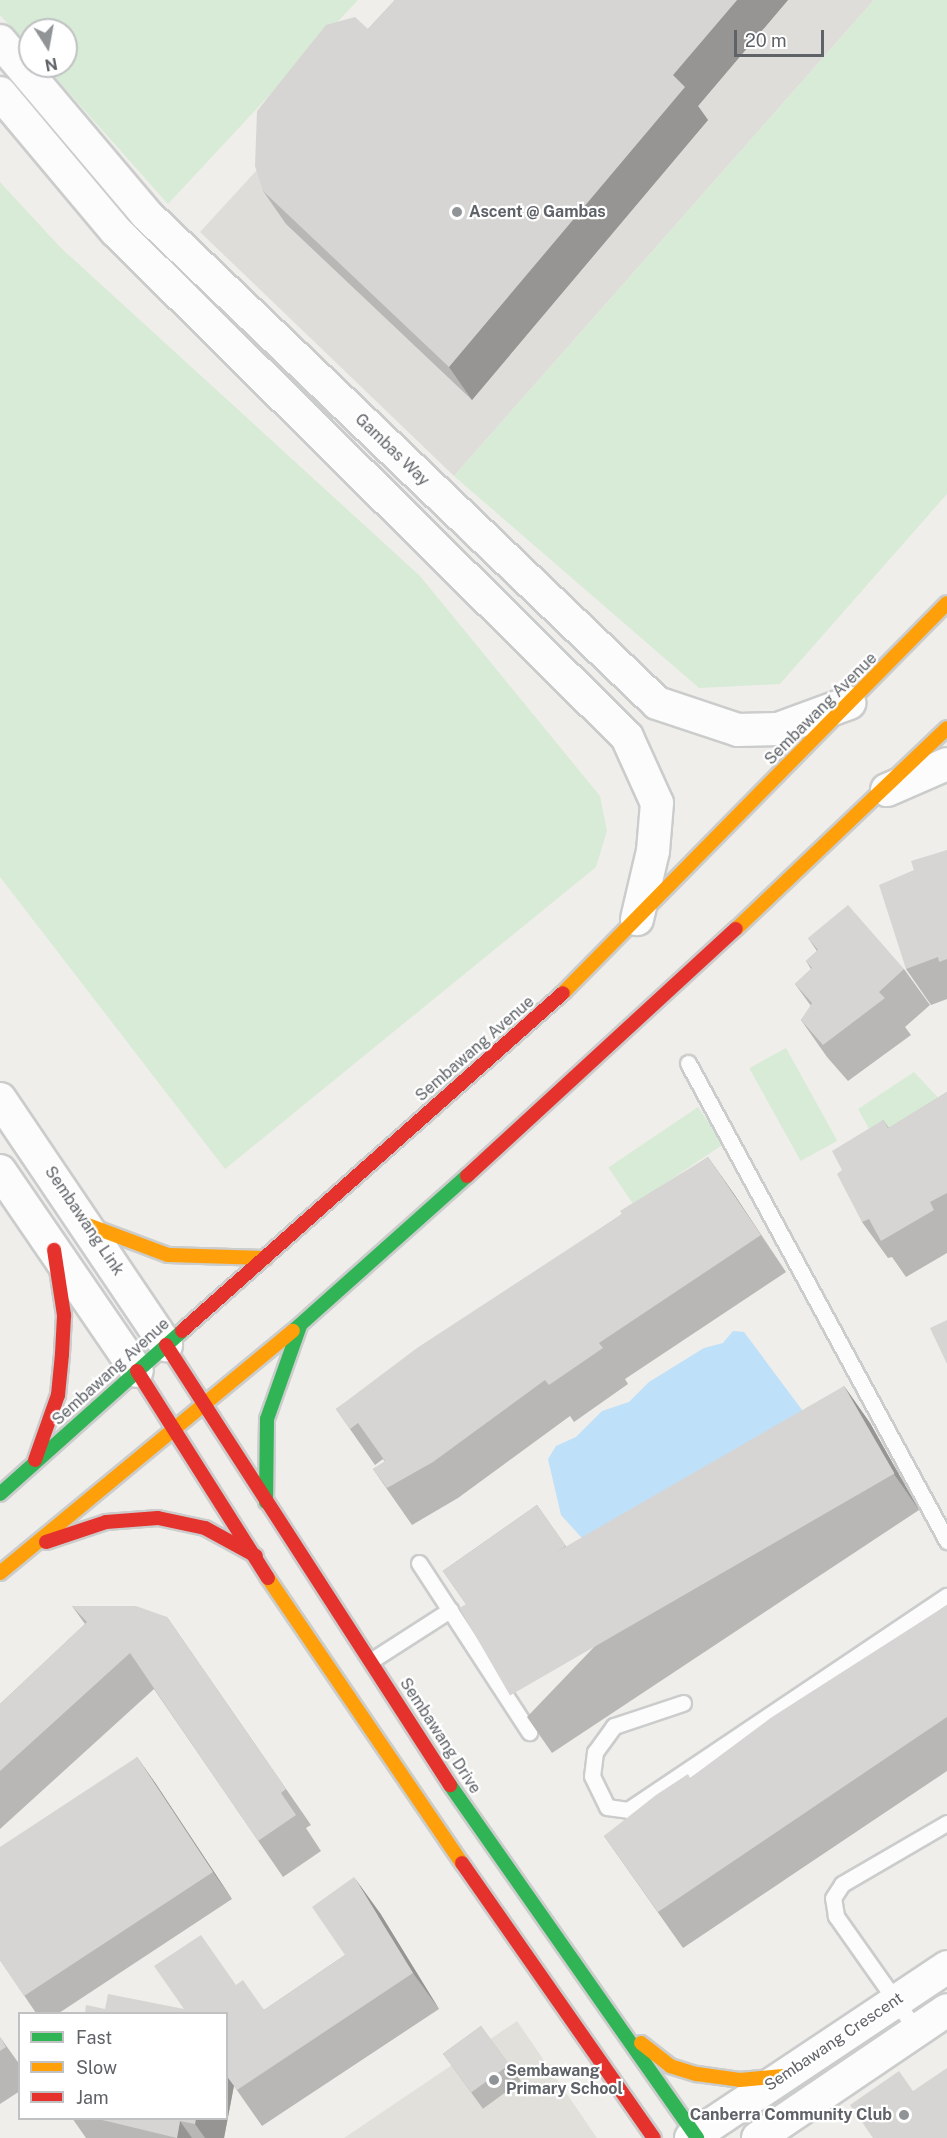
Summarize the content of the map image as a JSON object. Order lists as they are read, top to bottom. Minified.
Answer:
{"streets":{"main road":["Sembawang Avenue","Sembawang Drive"],"street":["Gambas Way","Sembawang Link","Sembawang Crescent"]},"crossings":[["Gambas Way","Sembawang Avenue"],["Sembawang Avenue","Sembawang Link"],["Sembawang Avenue","Sembawang Drive"],["Sembawang Link","Sembawang Drive"],["Sembawang Drive","Sembawang Crescent"]],"places":["Ascent @ Gambas","Sembawang Primary School","Canberra Community Club"],"legend":["Fast","Slow","Jam"],"scale_bar":"20 m","north":"bottom"}
